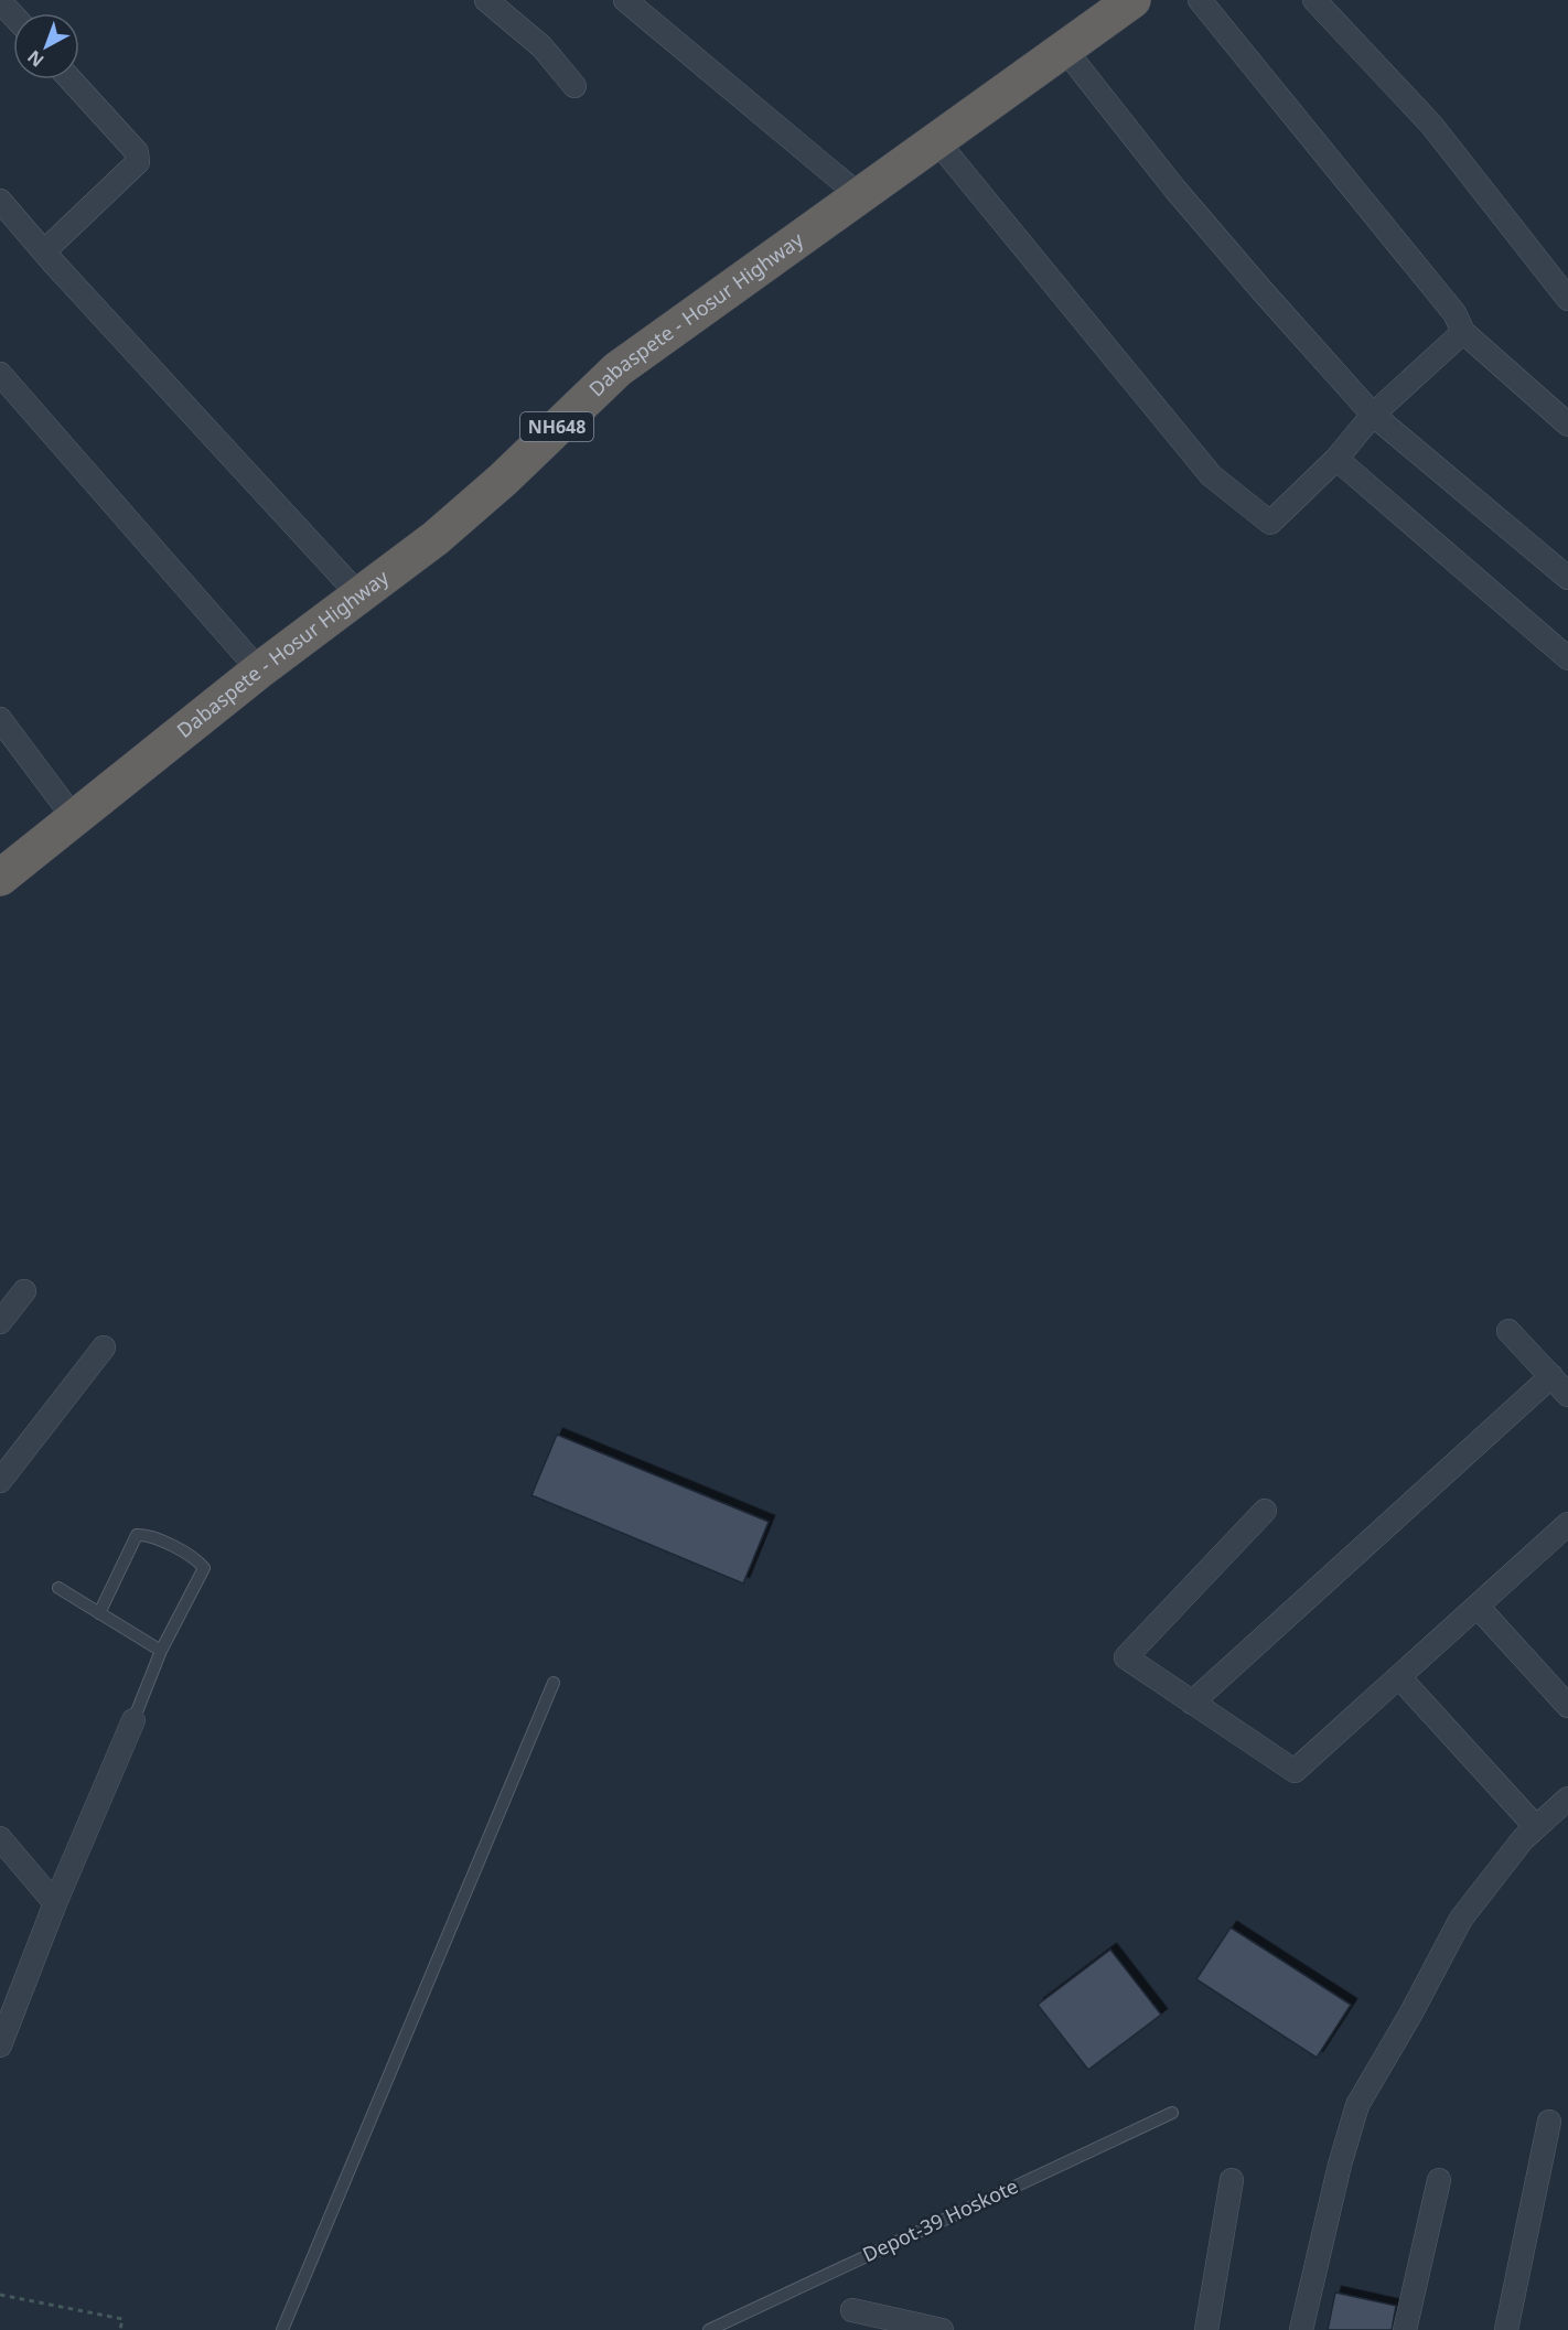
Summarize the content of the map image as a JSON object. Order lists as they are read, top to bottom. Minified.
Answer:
{"streets":{"highway":["Dabaspete - Hosur Highway","NH648"],"lane":["Depot-39 Hoskote"]},"north":"bottom left"}
